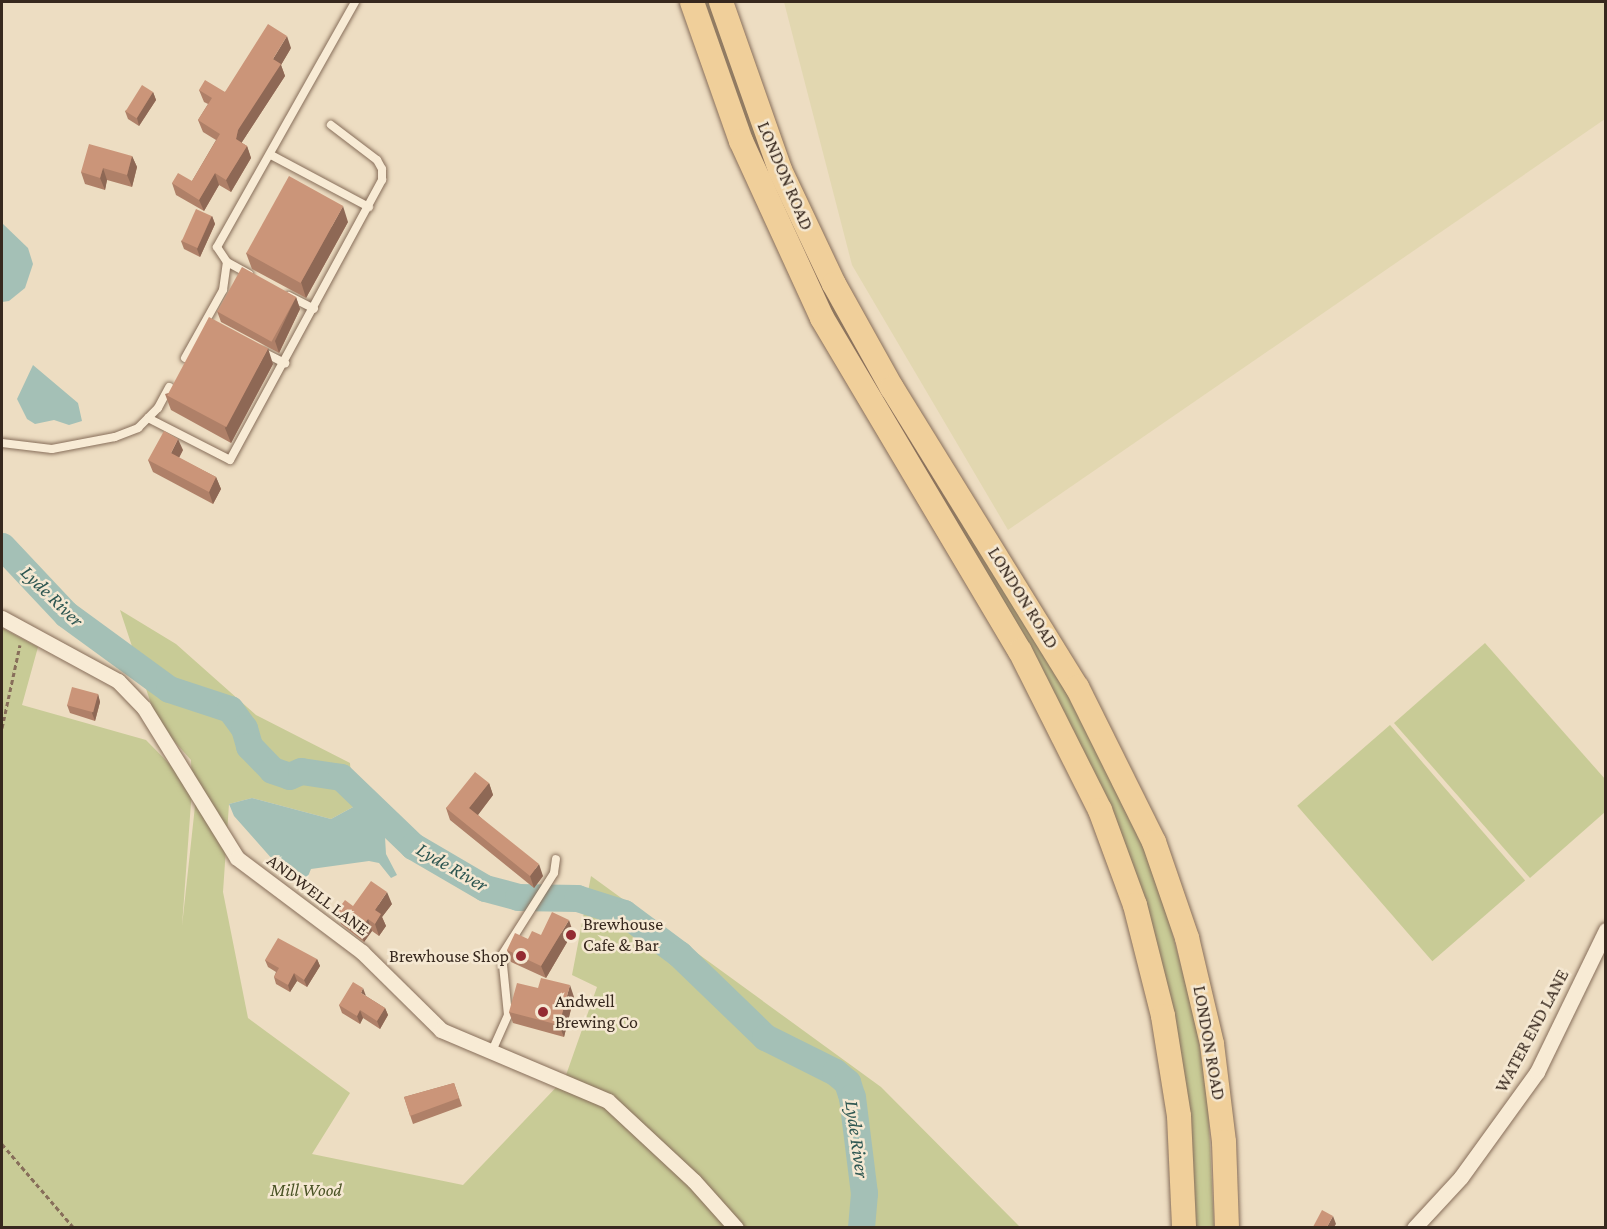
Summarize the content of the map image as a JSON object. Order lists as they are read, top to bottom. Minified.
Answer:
{"streets":{"main road":["LONDON ROAD"],"street":["ANDWELL LANE","WATER END LANE"]},"water":["Lyde River"],"parks":["Mill Wood"],"places":["Brewhouse Cafe & Bar","Brewhouse Shop","Andwell Brewing Co"]}
